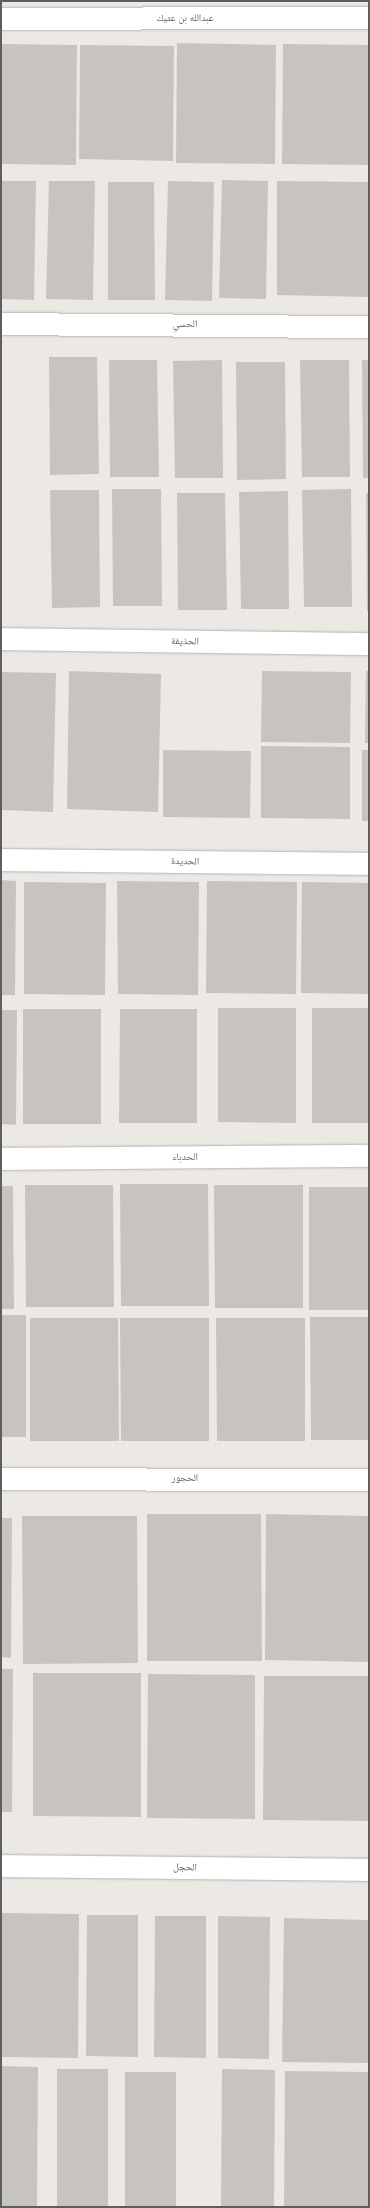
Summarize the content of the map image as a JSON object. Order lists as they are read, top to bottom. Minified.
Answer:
{"streets":{"street":["عبدالله بن عتيك","الحسي","الحذيفة","الحديدة","الحدباء","الحجور","الحجل"]}}
